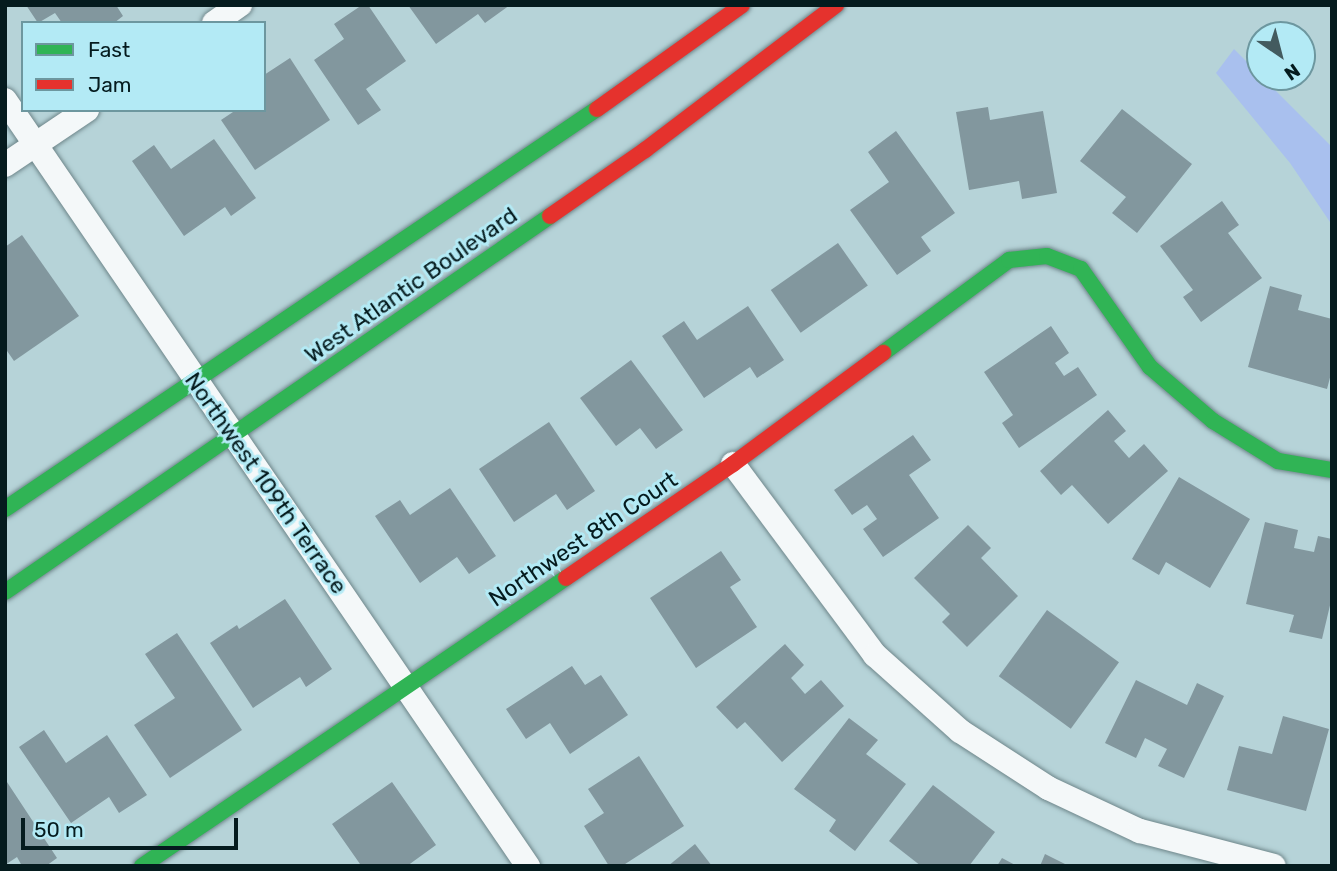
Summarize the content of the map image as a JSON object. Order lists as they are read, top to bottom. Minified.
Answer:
{"streets":{"main road":["West Atlantic Boulevard","Northwest 8th Court"],"street":["Northwest 109th Terrace"]},"crossings":[["West Atlantic Boulevard","Northwest 109th Terrace"],["Northwest 109th Terrace","Northwest 8th Court"]],"legend":["Fast","Jam"],"scale_bar":"50 m","north":"bottom right"}
